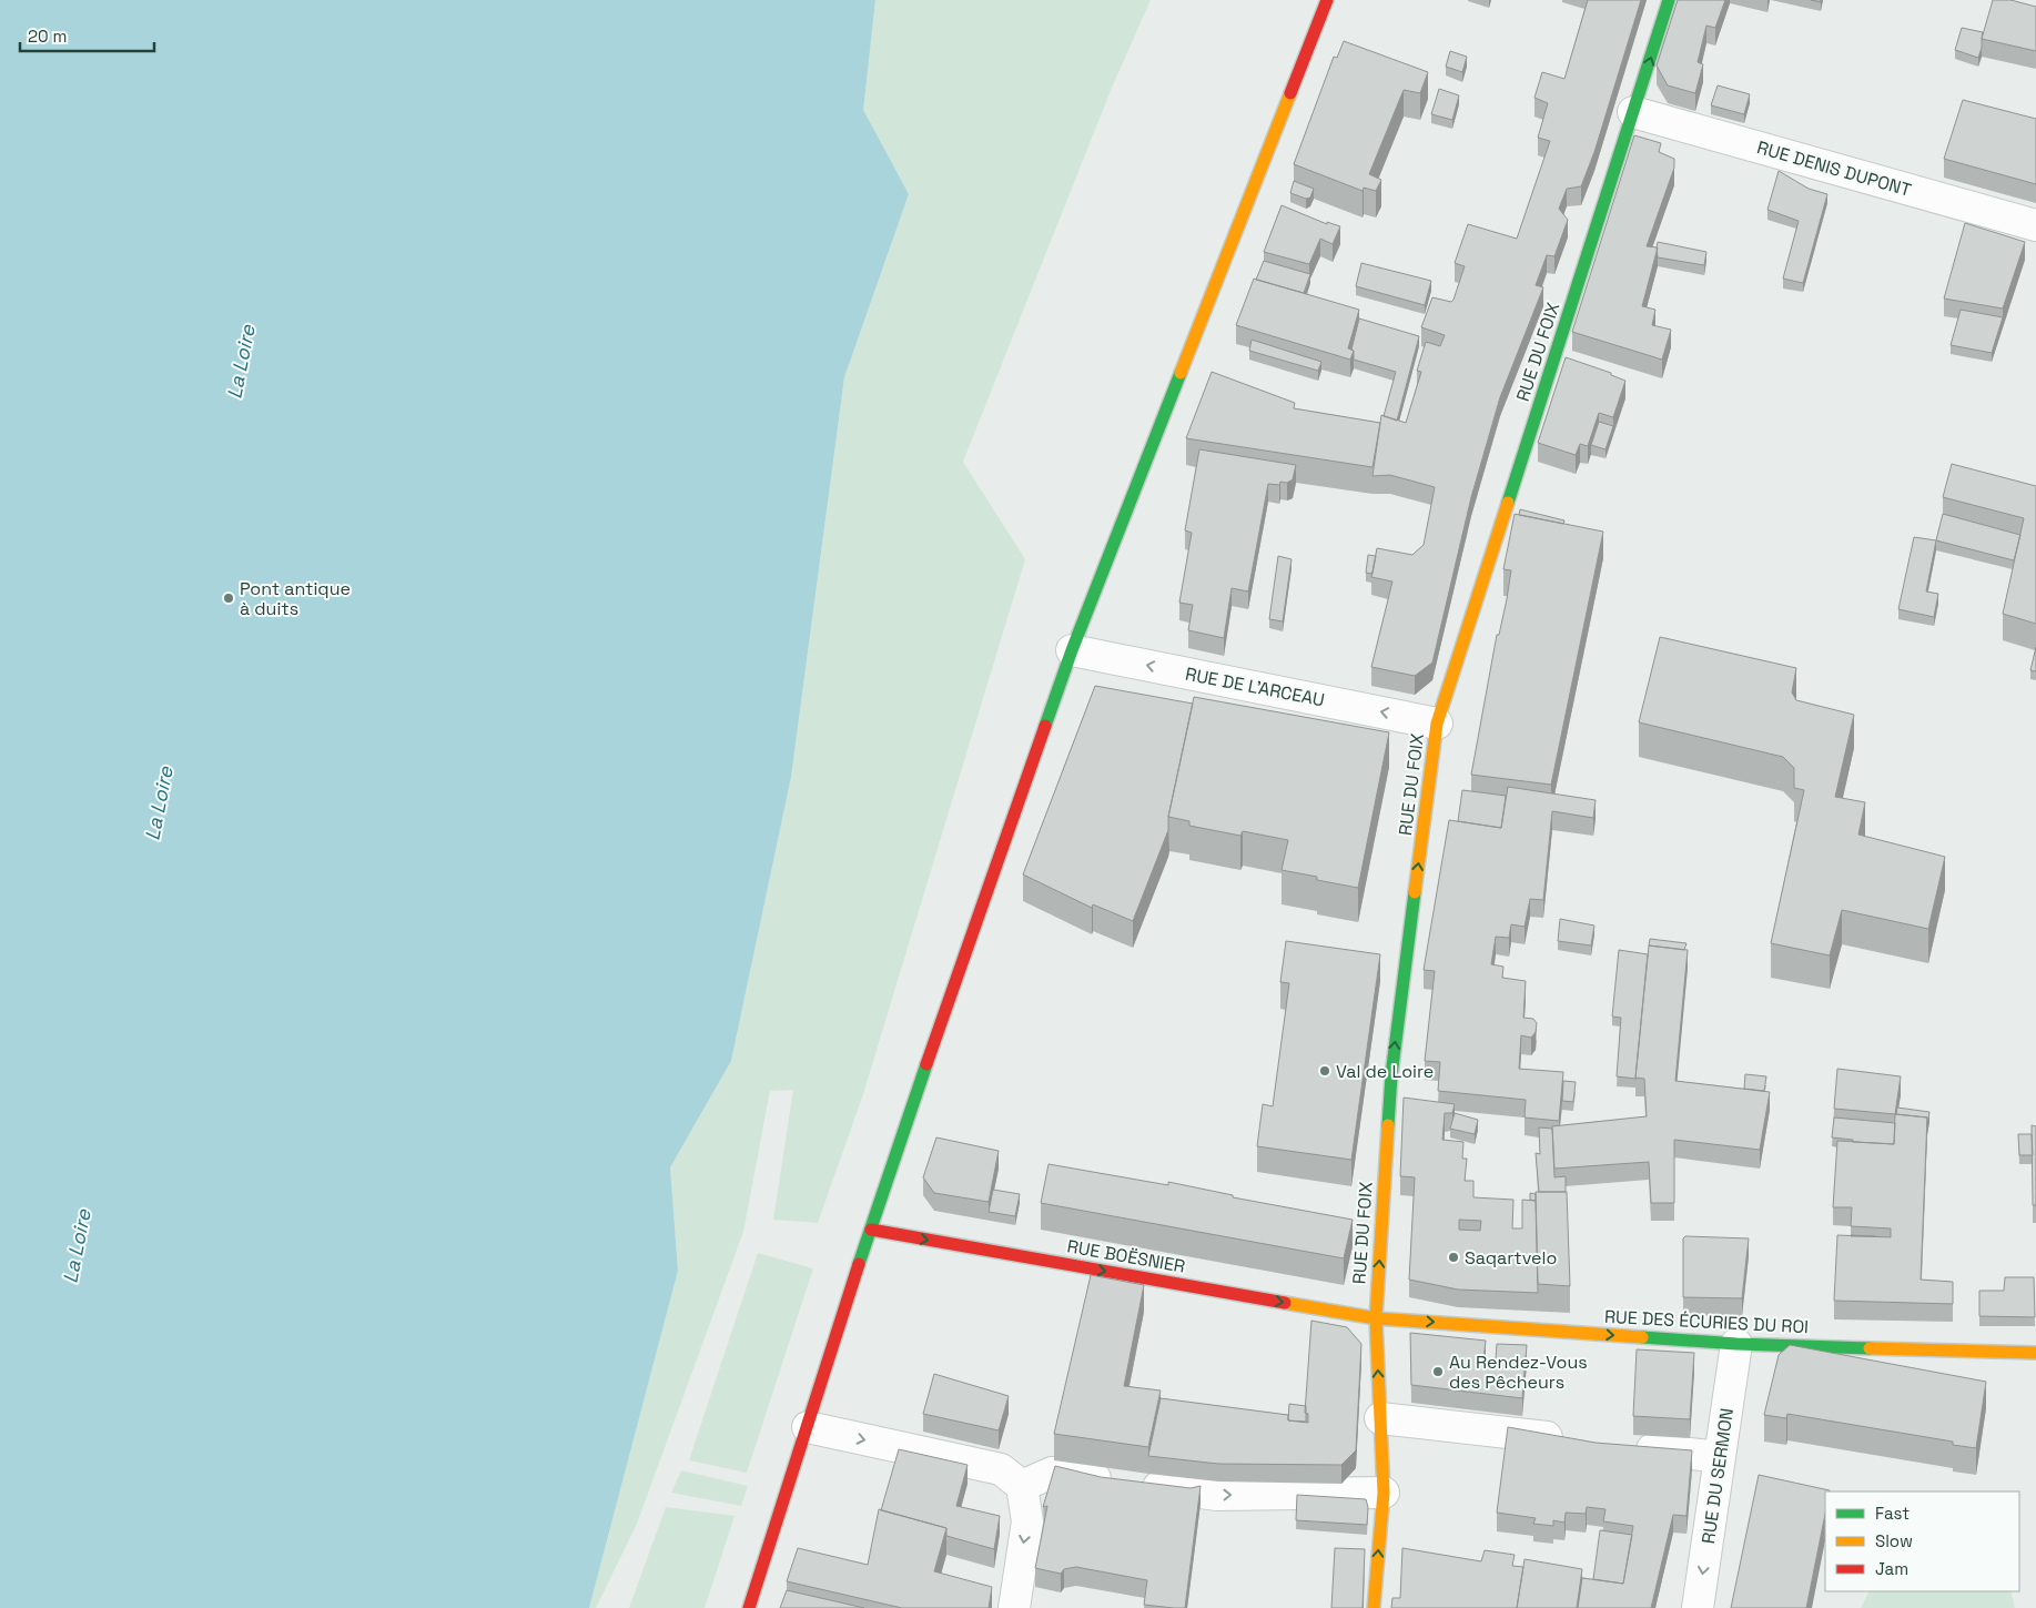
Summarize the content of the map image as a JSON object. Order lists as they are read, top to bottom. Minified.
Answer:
{"streets":{"street":["RUE DENIS DUPONT","RUE DU FOIX","RUE DE L'ARCEAU","RUE BOËSNIER","RUE DES ÉCURIES DU ROI","RUE DU SERMON"]},"crossings":[["RUE DENIS DUPONT","RUE DU FOIX"],["RUE DU FOIX","RUE DE L'ARCEAU"],["RUE DU FOIX","RUE BOËSNIER"],["RUE DU FOIX","RUE DES ÉCURIES DU ROI"],["RUE BOËSNIER","RUE DES ÉCURIES DU ROI"],["RUE DES ÉCURIES DU ROI","RUE DU SERMON"]],"one_way":["RUE DU FOIX","RUE DE L'ARCEAU","RUE BOËSNIER","RUE DU SERMON"],"water":["La Loire"],"places":["Pont antique à duits","Val de Loire","Saqartvelo","Au Rendez-Vous des Pêcheurs"],"legend":["Fast","Slow","Jam"],"scale_bar":"20 m"}
